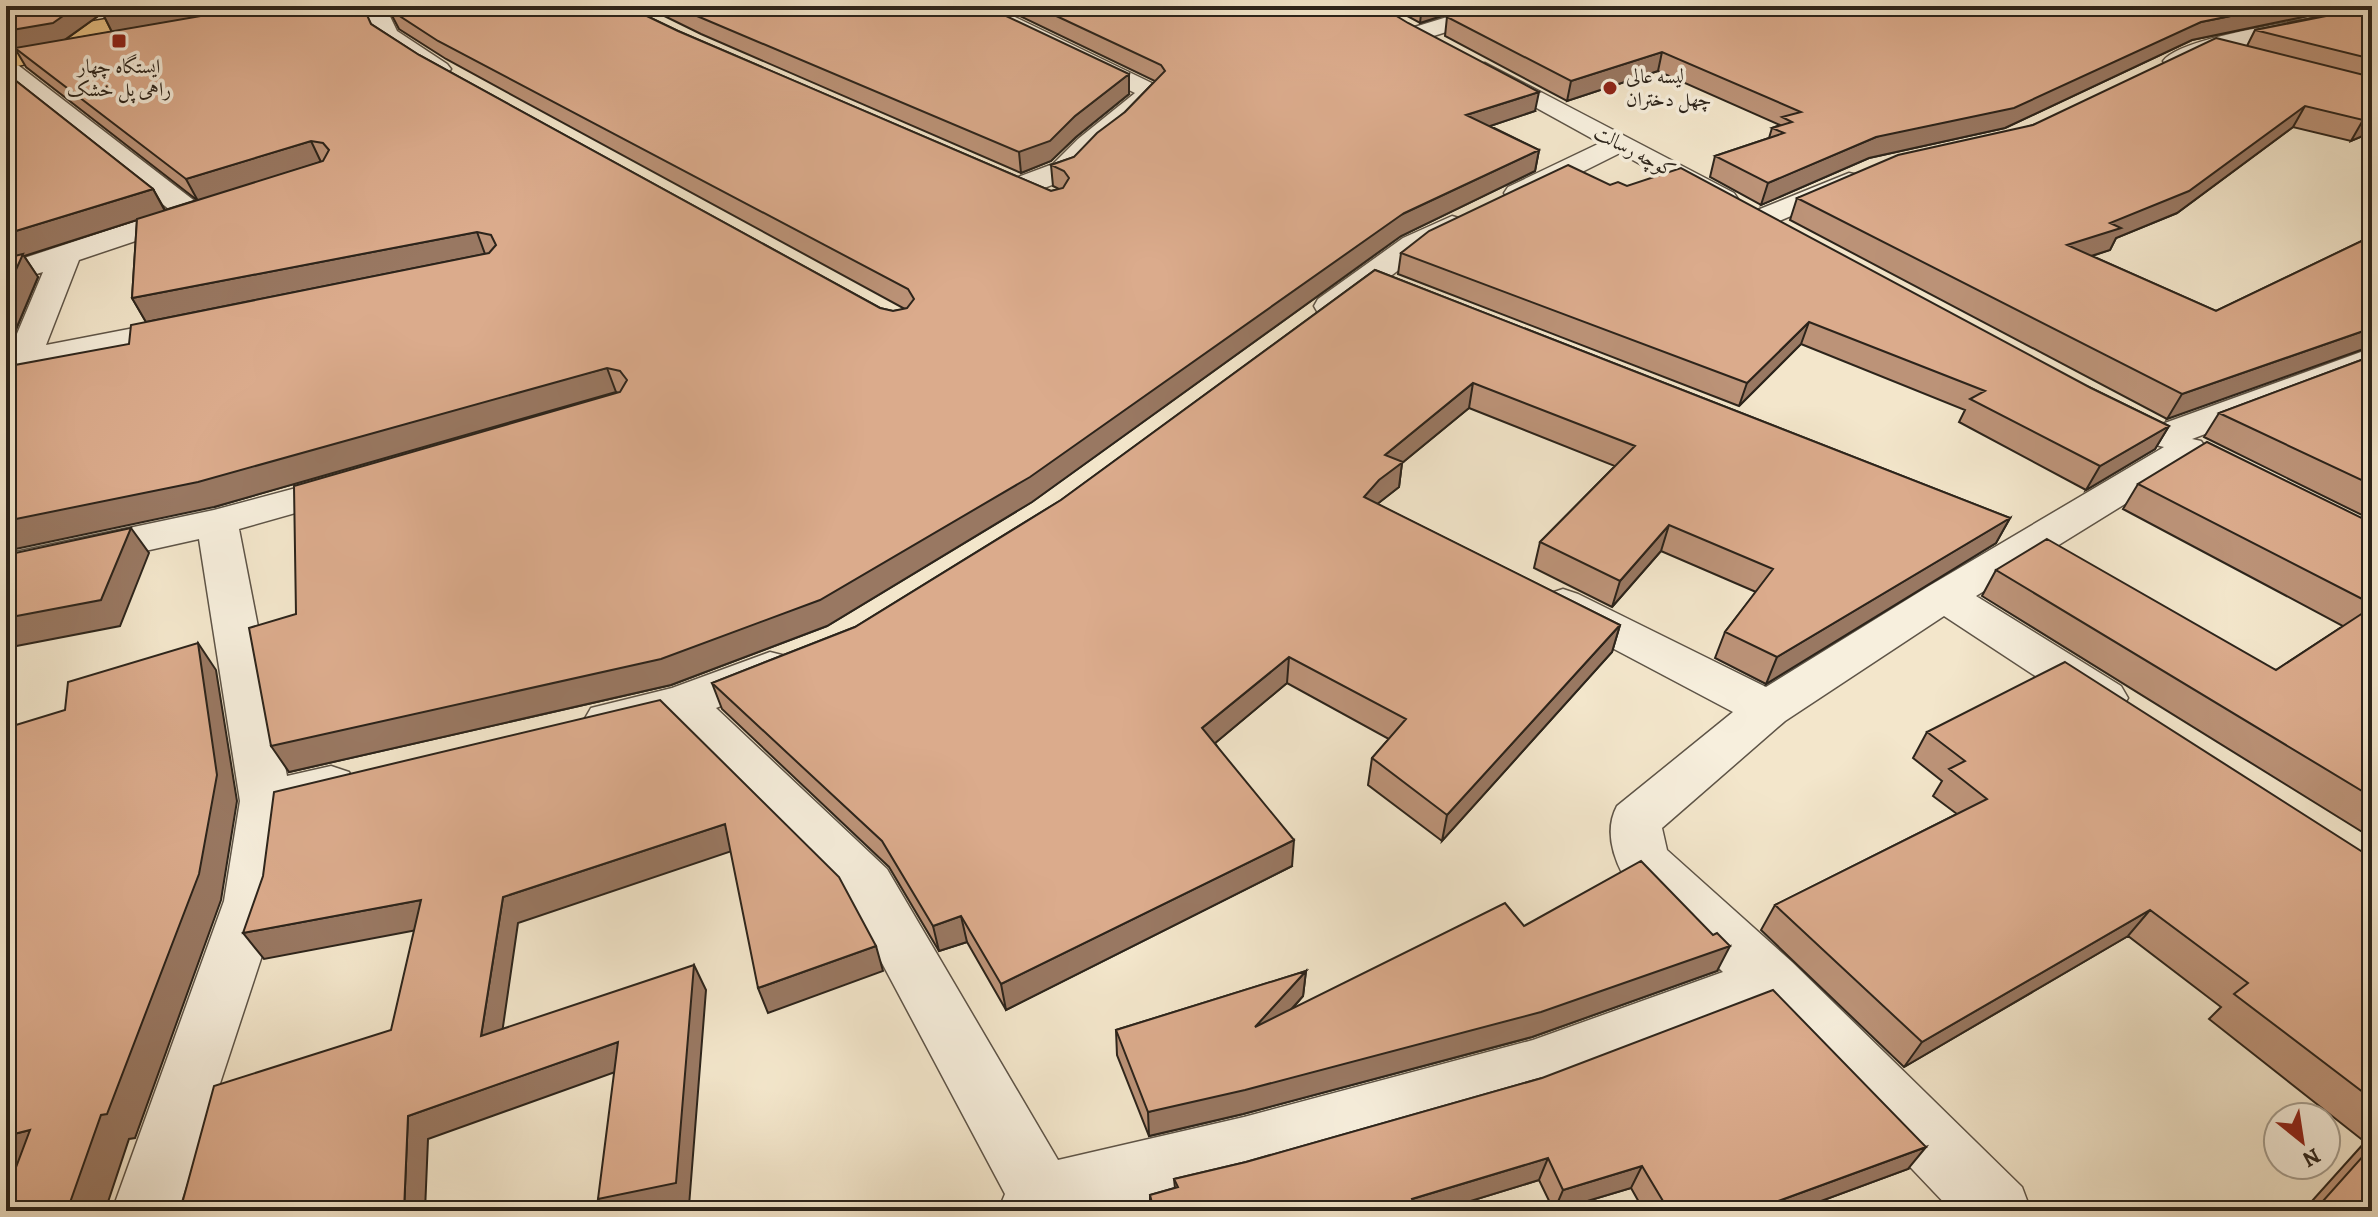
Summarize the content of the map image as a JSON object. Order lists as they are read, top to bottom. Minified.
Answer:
{"streets":{"street":["کوچه رسالت"]},"places":{"transit":["ایستگاه چهار راهی پل خشک"],"other":["لیسه عالی چهل دختران"]},"north":"bottom right"}
